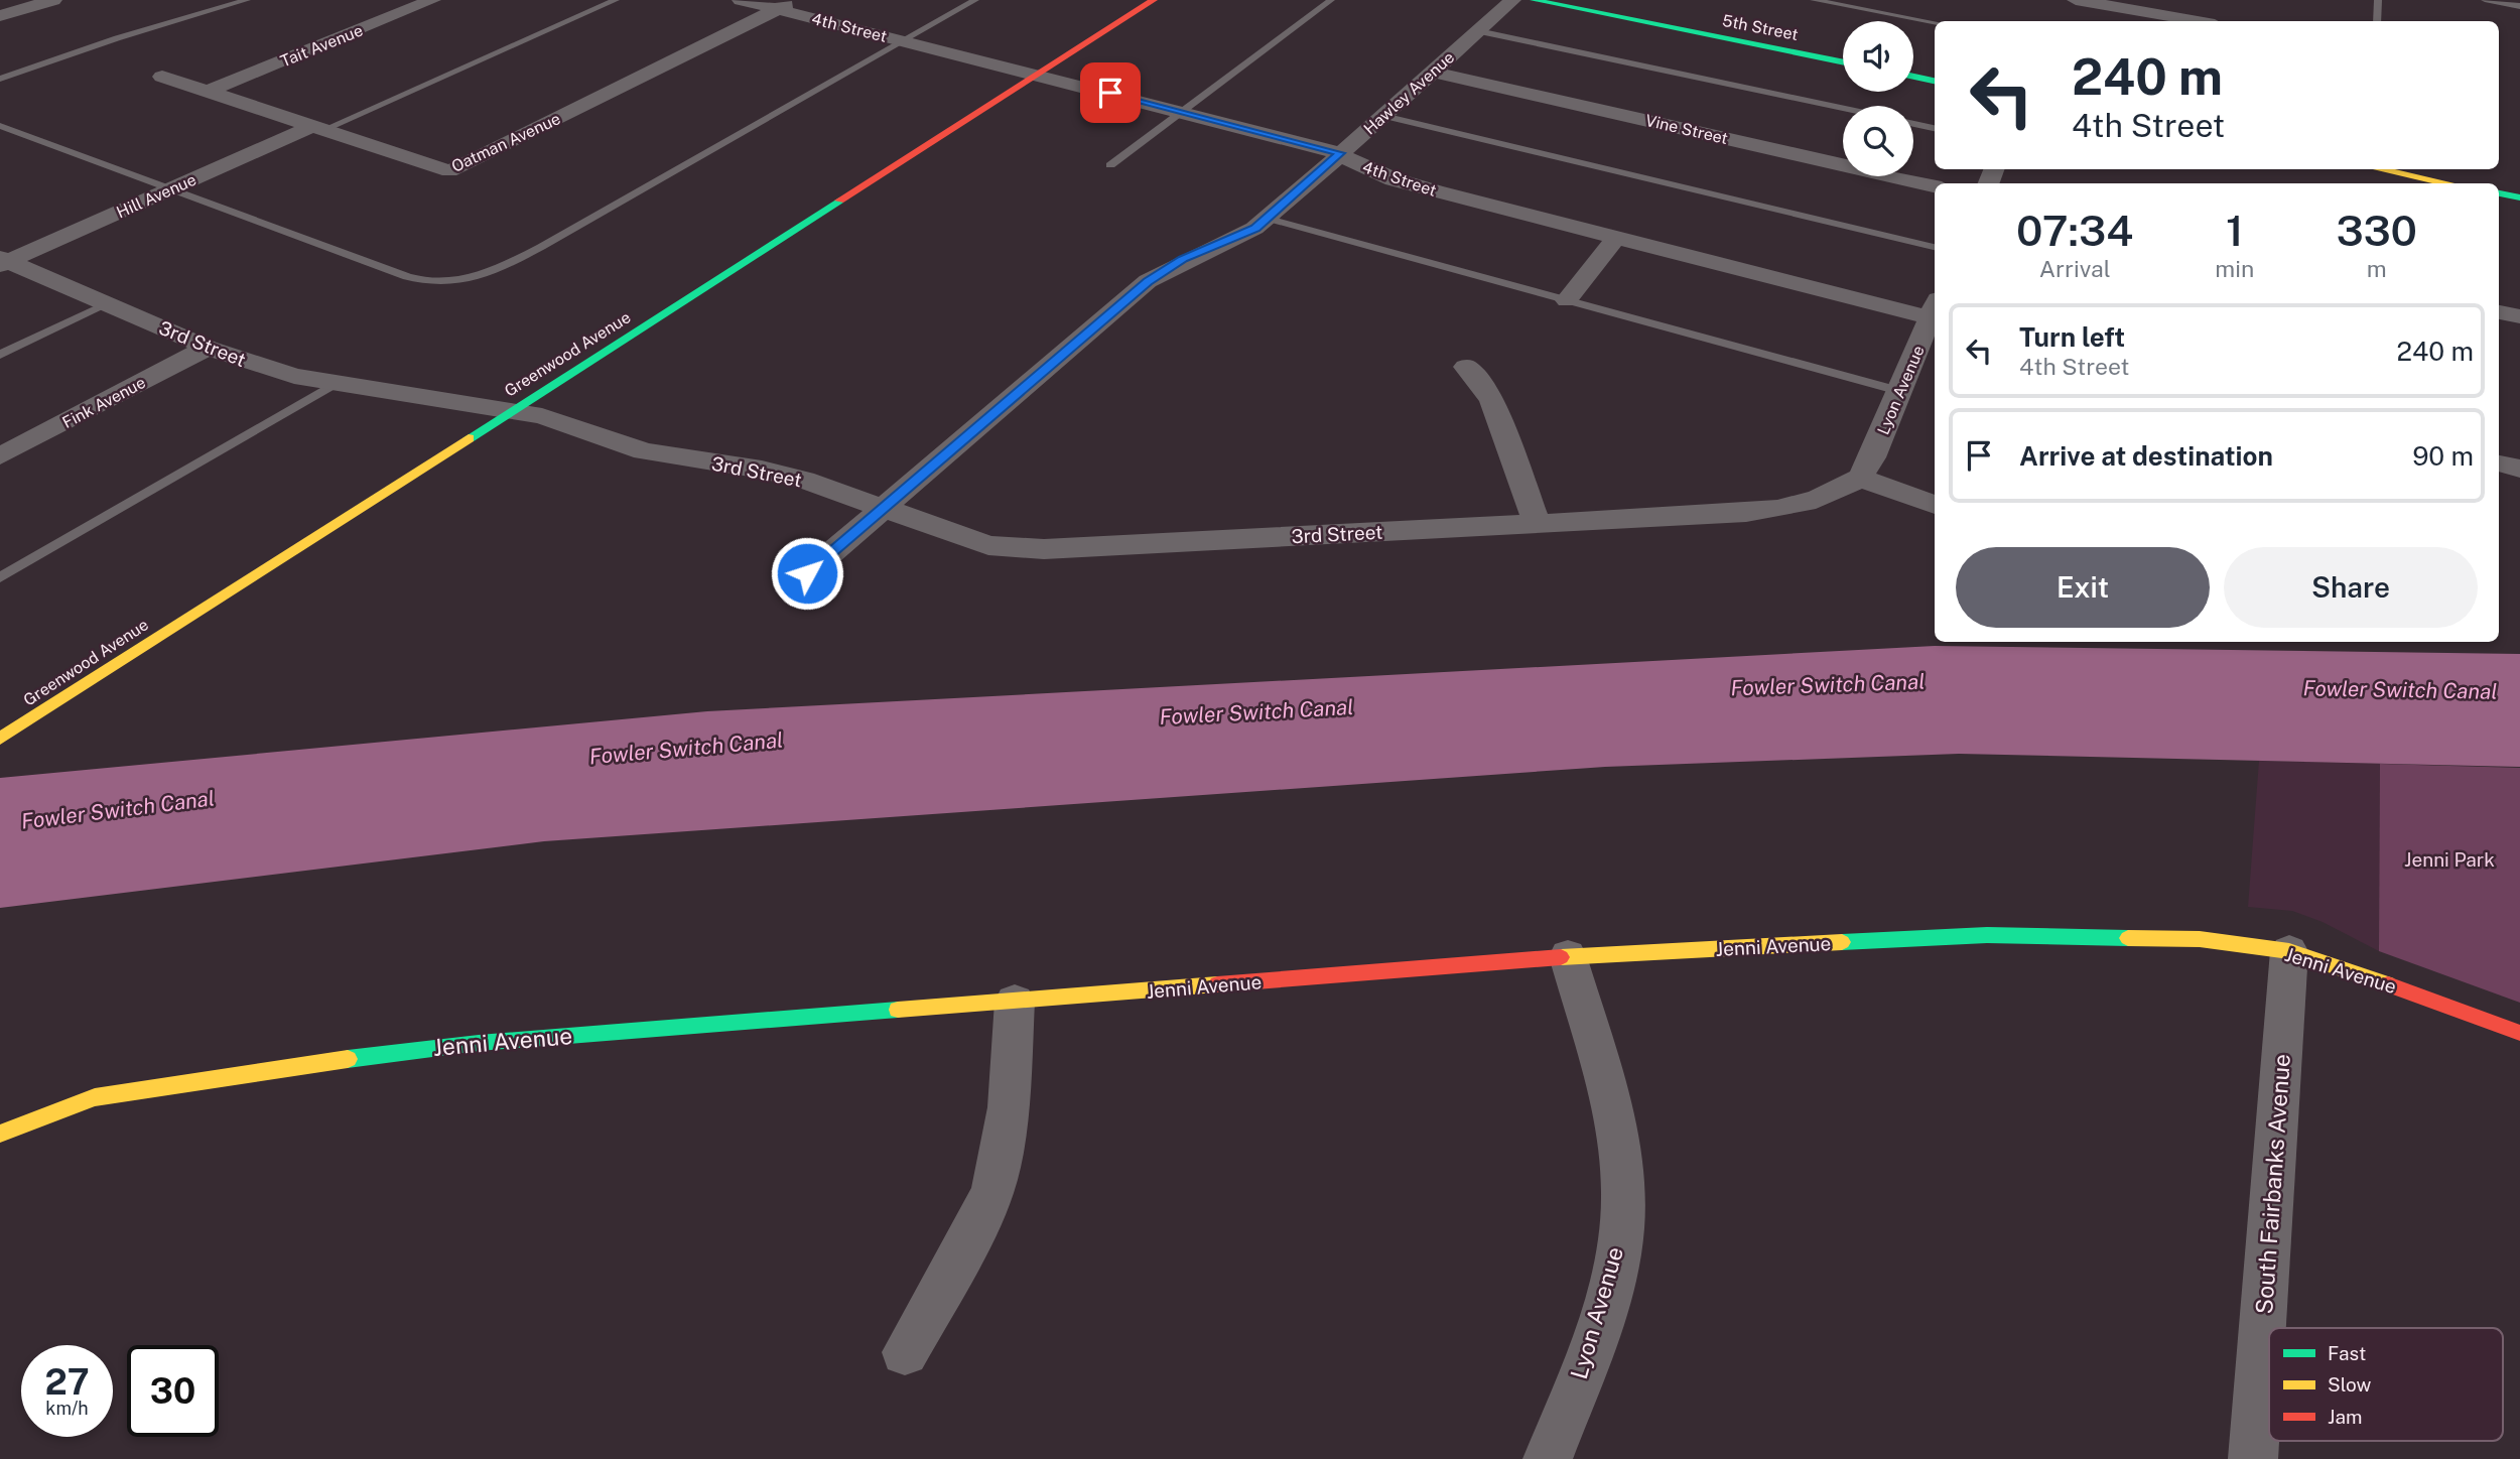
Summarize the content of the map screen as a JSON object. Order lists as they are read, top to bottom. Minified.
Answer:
{"streets":{"street":["4th Street","5th Street","Tait Avenue","Hawley Avenue","Vine Street","Oatman Avenue","Hill Avenue","3rd Street","Greenwood Avenue","Lyon Avenue","Fink Avenue","Jenni Avenue","South Fairbanks Avenue"]},"crossings":[["4th Street","Hawley Avenue"],["4th Street","Oatman Avenue"],["4th Street","Greenwood Avenue"],["Tait Avenue","Oatman Avenue"],["Hawley Avenue","Vine Street"],["Hawley Avenue","3rd Street"],["Oatman Avenue","Hill Avenue"],["Hill Avenue","3rd Street"],["3rd Street","Greenwood Avenue"],["3rd Street","Lyon Avenue"],["3rd Street","Fink Avenue"],["Lyon Avenue","Jenni Avenue"],["Jenni Avenue","South Fairbanks Avenue"]],"water":["Fowler Switch Canal"],"parks":["Jenni Park"],"legend":["Fast","Slow","Jam"],"page":{"turn":["240 m","4th Street"],"eta":["07:34","Arrival","1","min","330","m"],"list":[{"name":"Turn left","note":"4th Street","value":"240 m"},{"name":"Arrive at destination","value":"90 m"}],"buttons":["Exit","Share"],"speed":"27 km/h","limit":"30"}}
